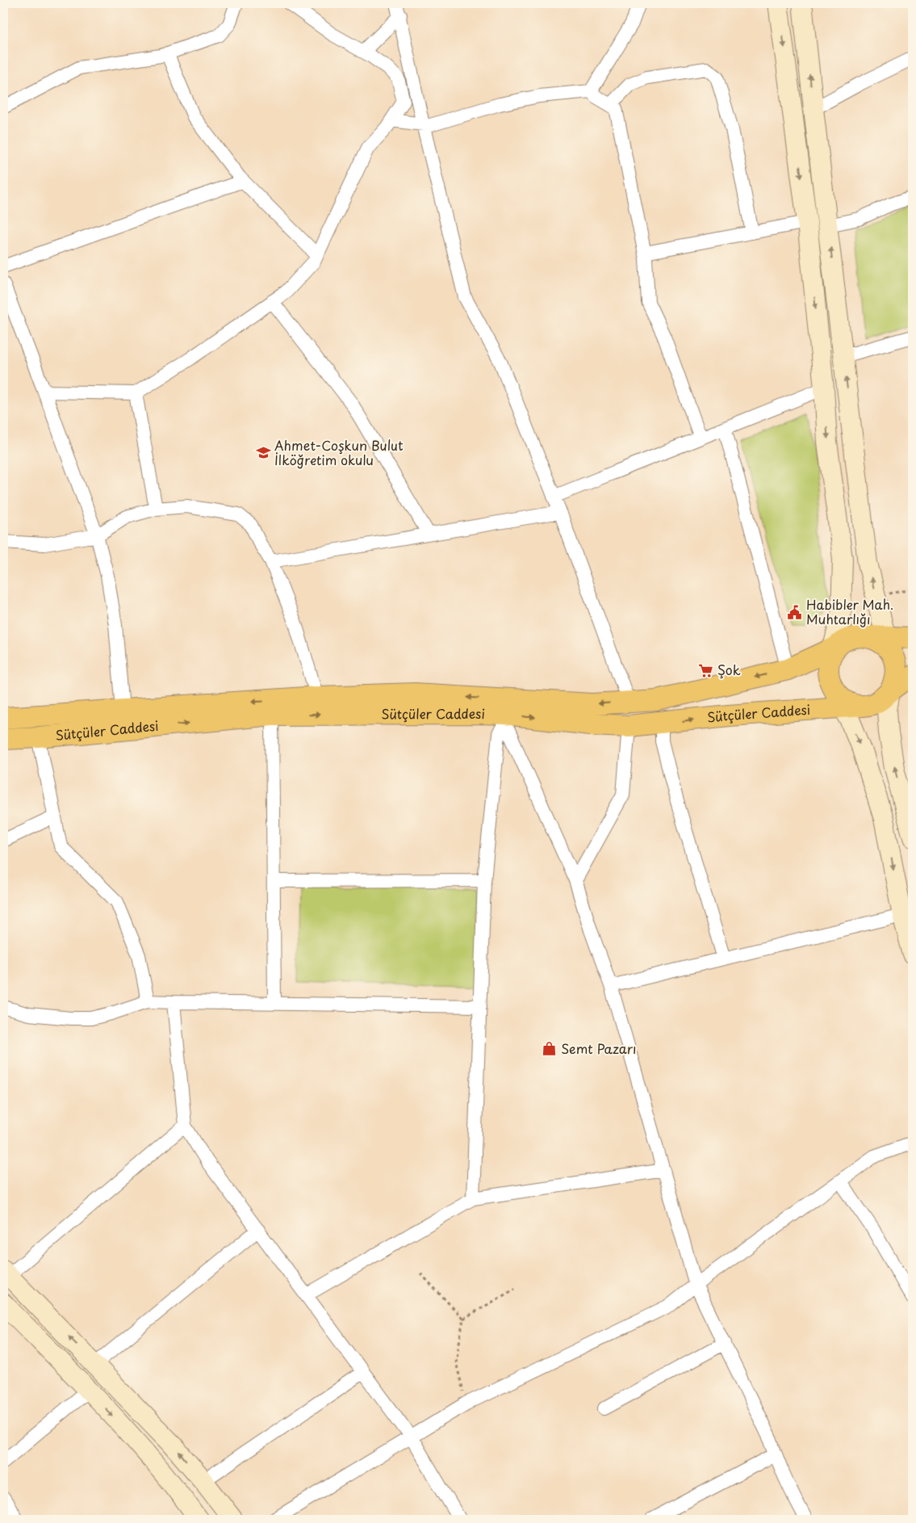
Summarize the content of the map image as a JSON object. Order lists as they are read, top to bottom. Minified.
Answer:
{"streets":{"main road":["Sütçüler Caddesi"]},"places":{"school or university":["Ahmet-Coşkun Bulut İlköğretim okulu"],"public building":["Habibler Mah. Muhtarlığı"],"supermarket":["Şok"],"shop":["Semt Pazarı"]}}
